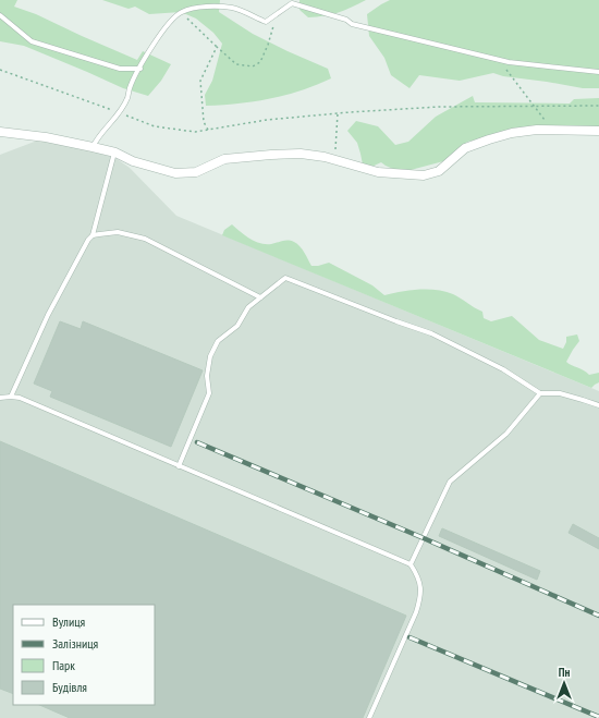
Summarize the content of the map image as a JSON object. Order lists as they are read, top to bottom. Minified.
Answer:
{"legend":["Вулиця","Залізниця","Парк","Будівля"],"north":"top"}
